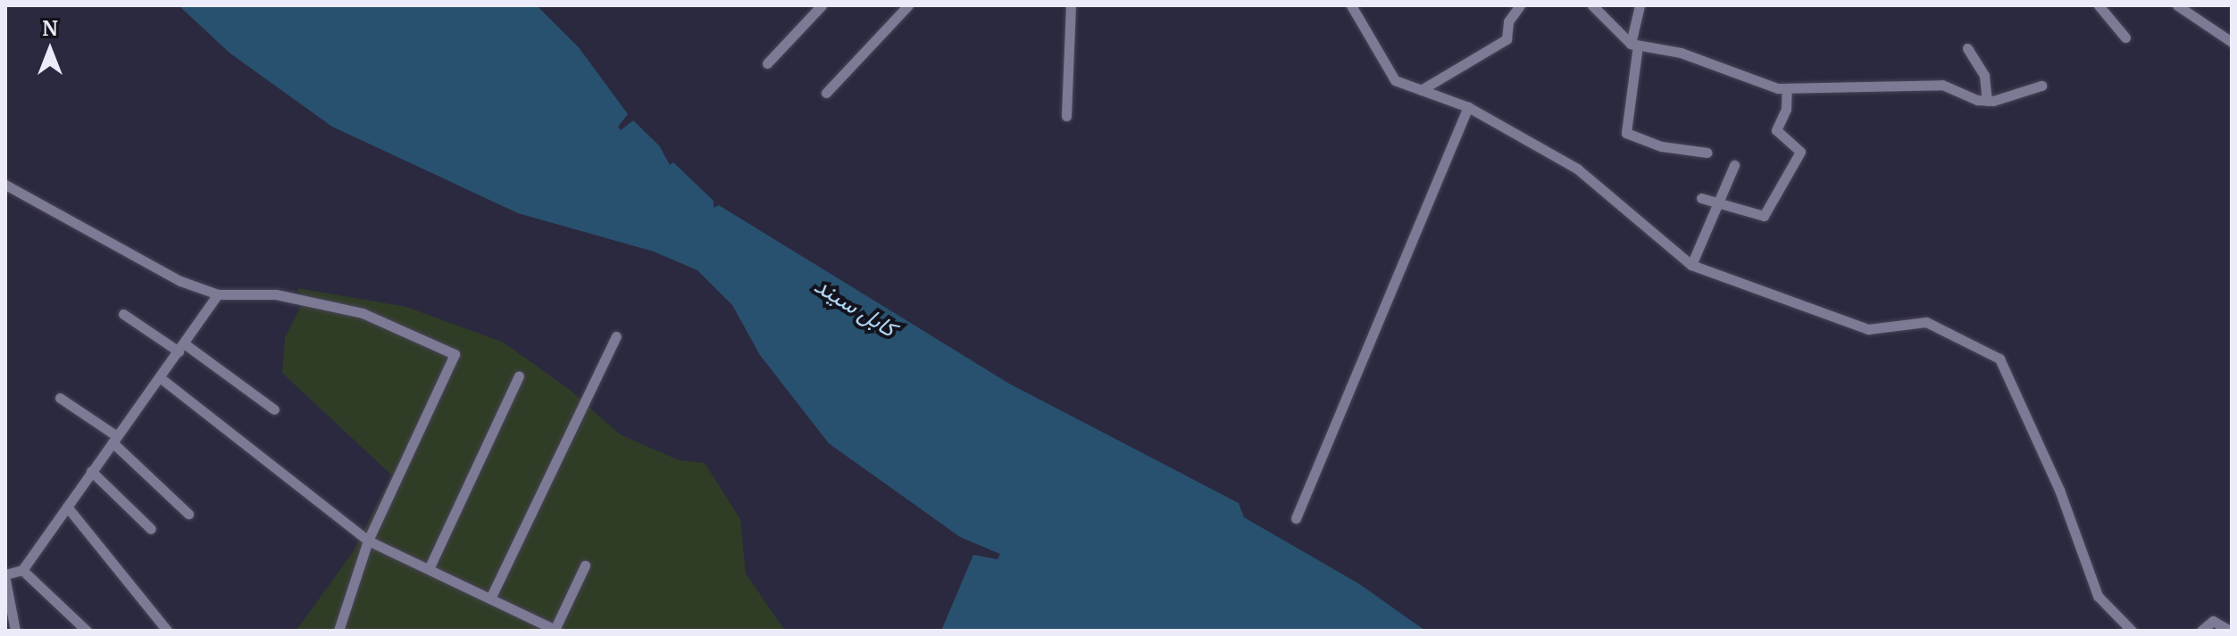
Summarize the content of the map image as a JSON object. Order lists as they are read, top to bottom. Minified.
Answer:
{"water":["کابل سيند"],"north":"top"}
